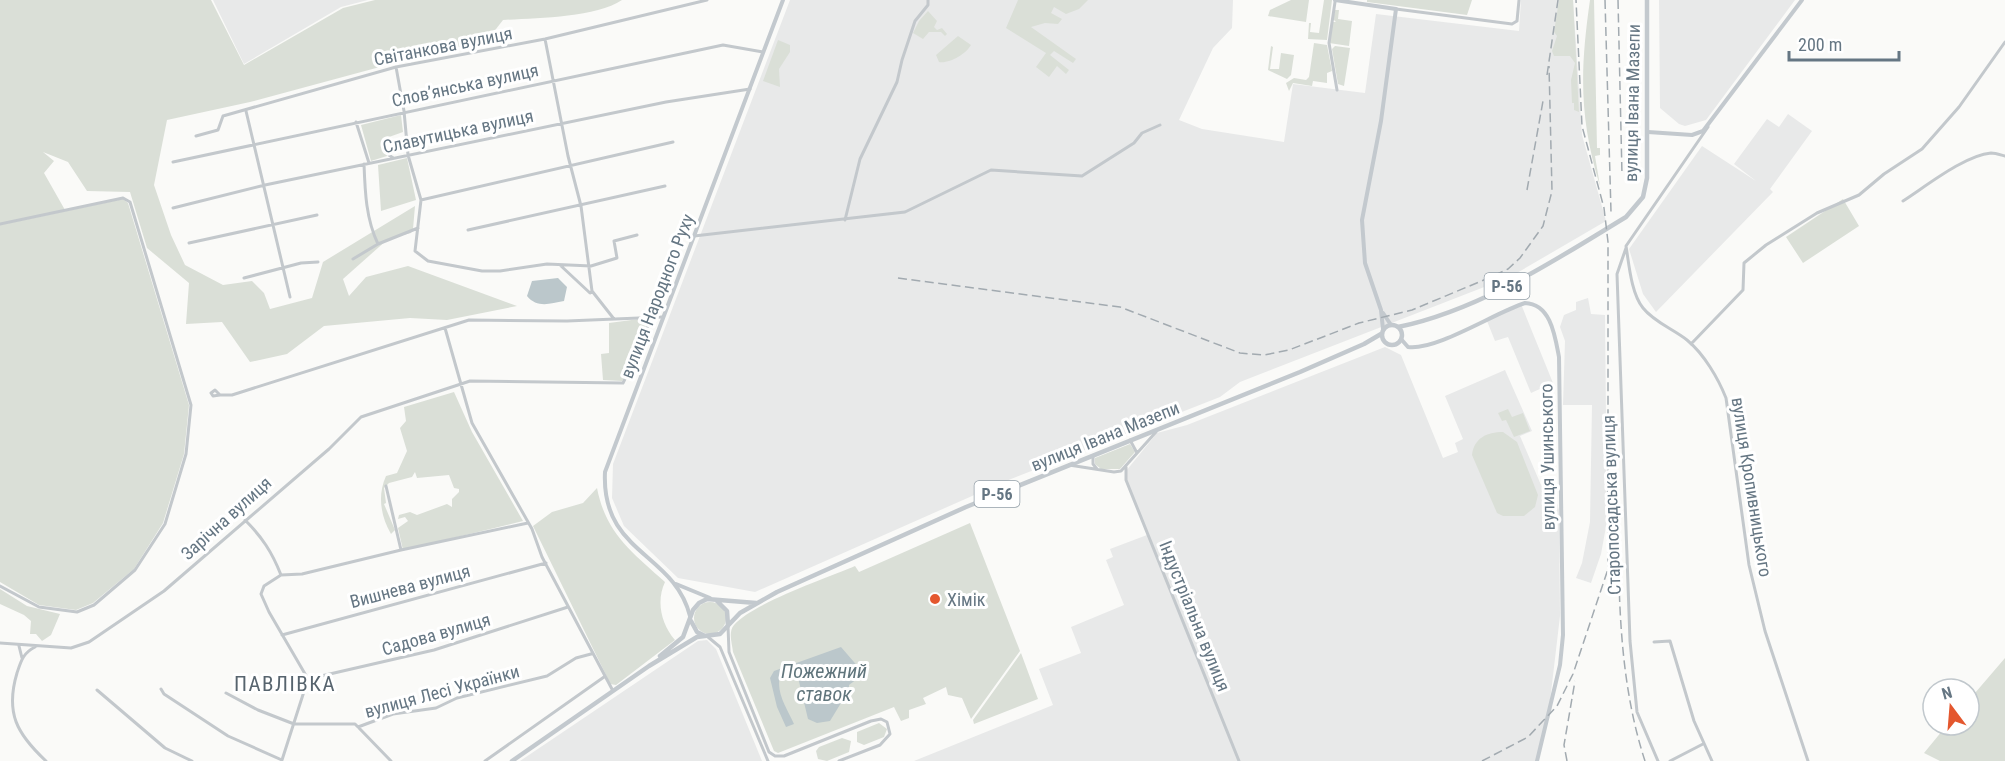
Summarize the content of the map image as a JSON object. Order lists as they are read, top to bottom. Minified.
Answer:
{"streets":{"main road":["вулиця Івана Мазепи","Р-56"],"street":["Світанкова вулиця","Словʼянська вулиця","Славутицька вулиця","вулиця Народного Руху","вулиця Ушинського","вулиця Кропивницького","Старопосадська вулиця","Зарічна вулиця","Вишнева вулиця","Індустріальна вулиця","Садова вулиця","вулиця Лесі Українки"]},"crossings":[["Словʼянська вулиця","вулиця Народного Руху"],["вулиця Івана Мазепи","Р-56"],["вулиця Івана Мазепи","вулиця Народного Руху"],["вулиця Івана Мазепи","вулиця Ушинського"],["Славутицька вулиця","вулиця Народного Руху"],["Р-56","вулиця Народного Руху"],["вулиця Кропивницького","Старопосадська вулиця"]],"districts":["ПАВЛІВКА"],"water":["Пожежний ставок"],"places":["Хімік"],"scale_bar":"200 m","north":"top"}
